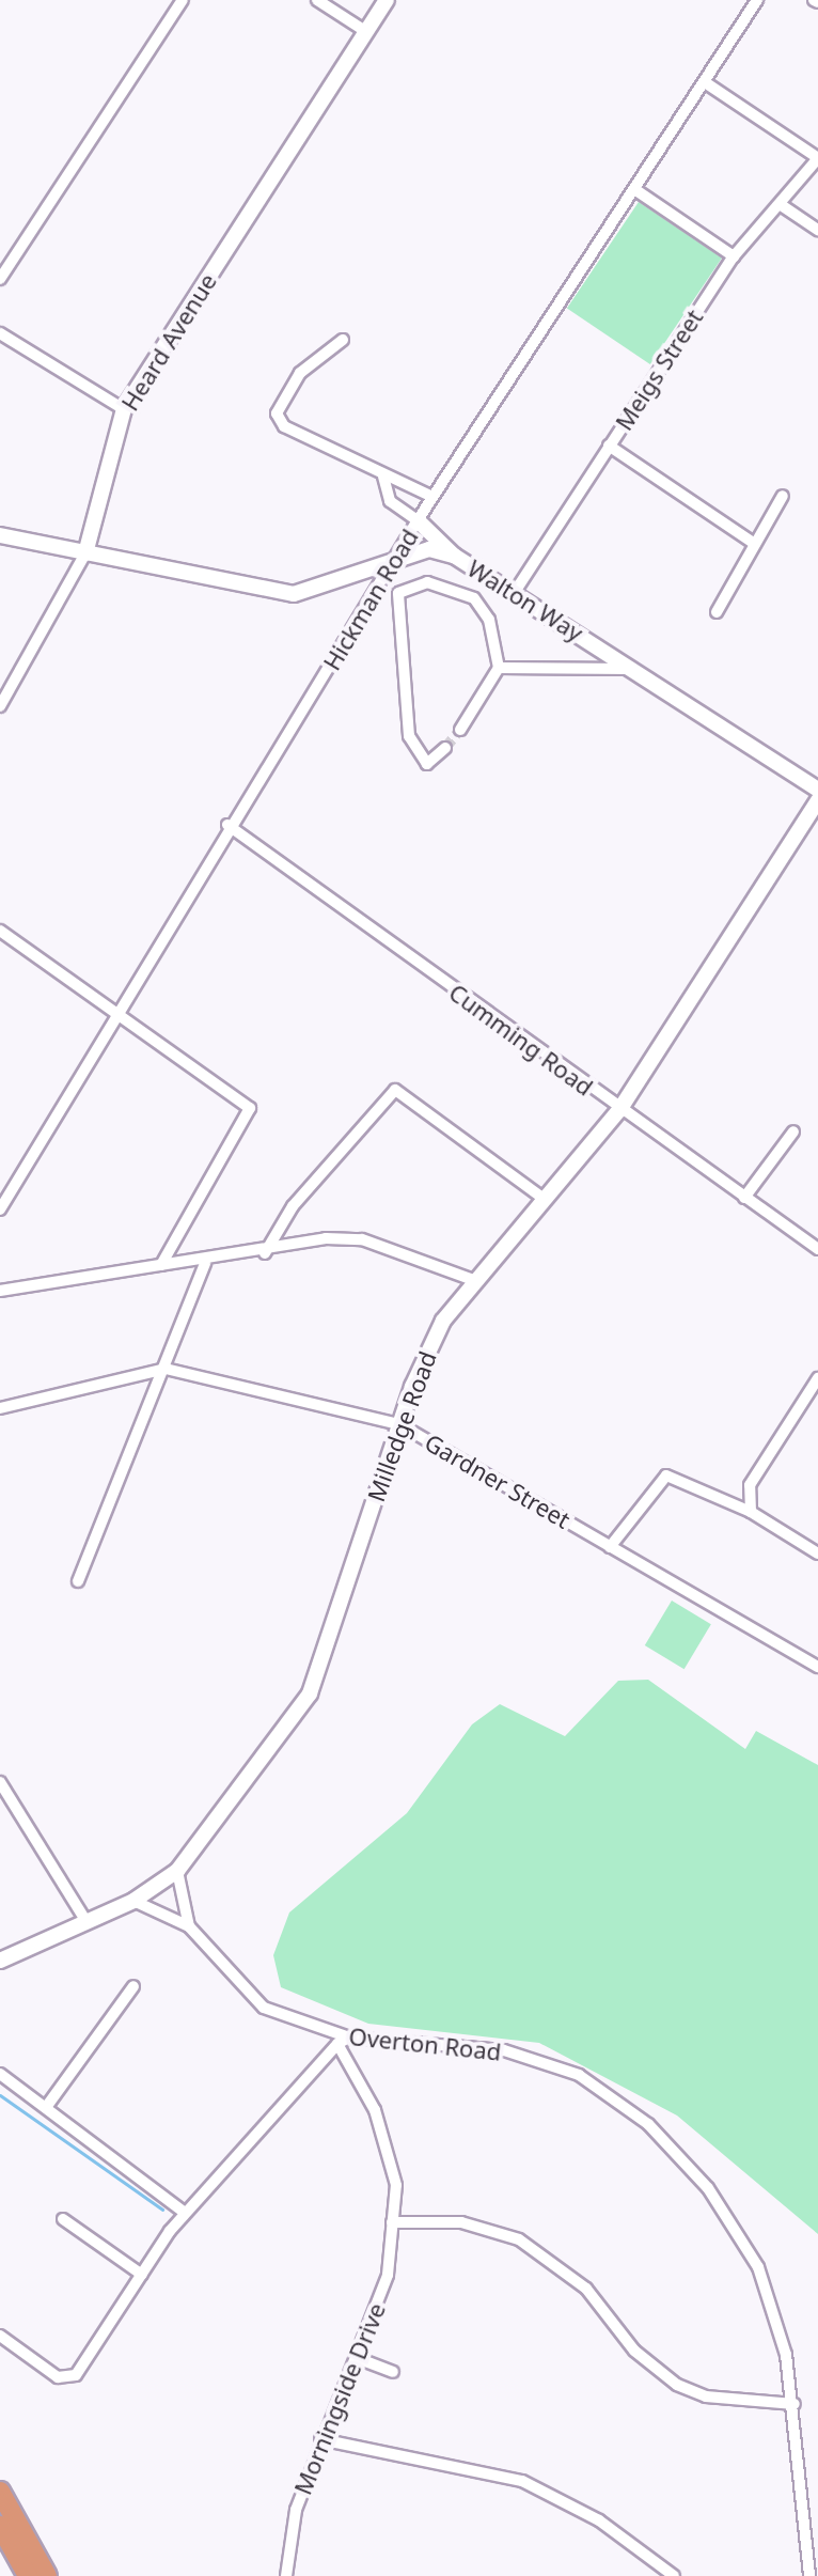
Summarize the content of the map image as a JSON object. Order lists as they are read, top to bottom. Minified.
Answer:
{"streets":{"street":["Heard Avenue","Meigs Street","Hickman Road","Walton Way","Cumming Road","Milledge Road","Gardner Street","Overton Road","Morningside Drive"]},"crossings":[["Heard Avenue","Walton Way"],["Meigs Street","Walton Way"],["Hickman Road","Walton Way"],["Hickman Road","Cumming Road"],["Cumming Road","Milledge Road"],["Milledge Road","Gardner Street"],["Milledge Road","Overton Road"]]}
